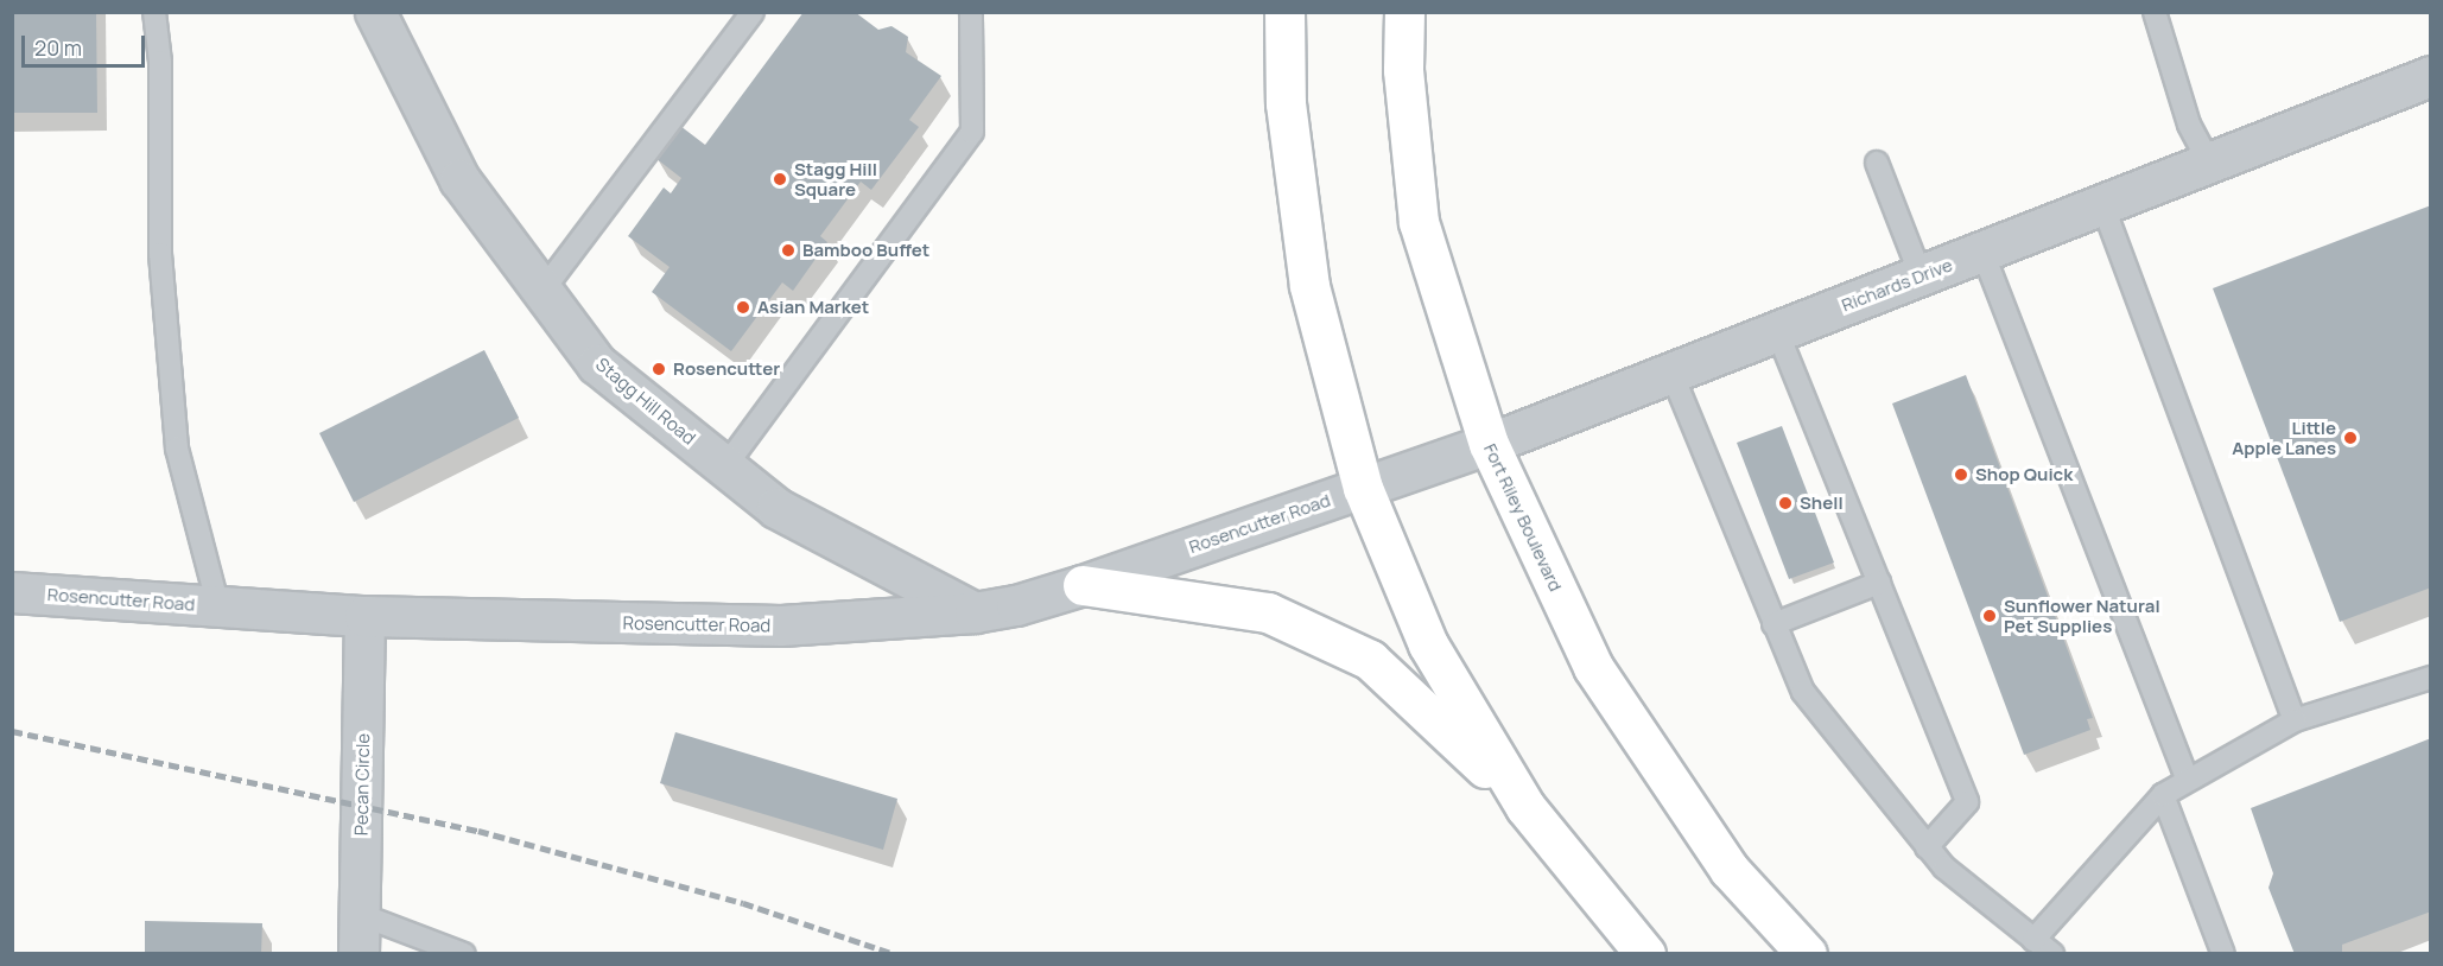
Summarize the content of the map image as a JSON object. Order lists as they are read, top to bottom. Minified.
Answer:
{"streets":{"highway":["Fort Riley Boulevard"],"street":["Richards Drive","Stagg Hill Road","Rosencutter Road","Pecan Circle"]},"crossings":[["Richards Drive","Fort Riley Boulevard"],["Richards Drive","Rosencutter Road"],["Stagg Hill Road","Rosencutter Road"],["Rosencutter Road","Pecan Circle"]],"places":["Stagg Hill Square","Bamboo Buffet","Asian Market","Rosencutter","Little Apple Lanes","Shop Quick","Shell","Sunflower Natural Pet Supplies"],"scale_bar":"20 m"}
